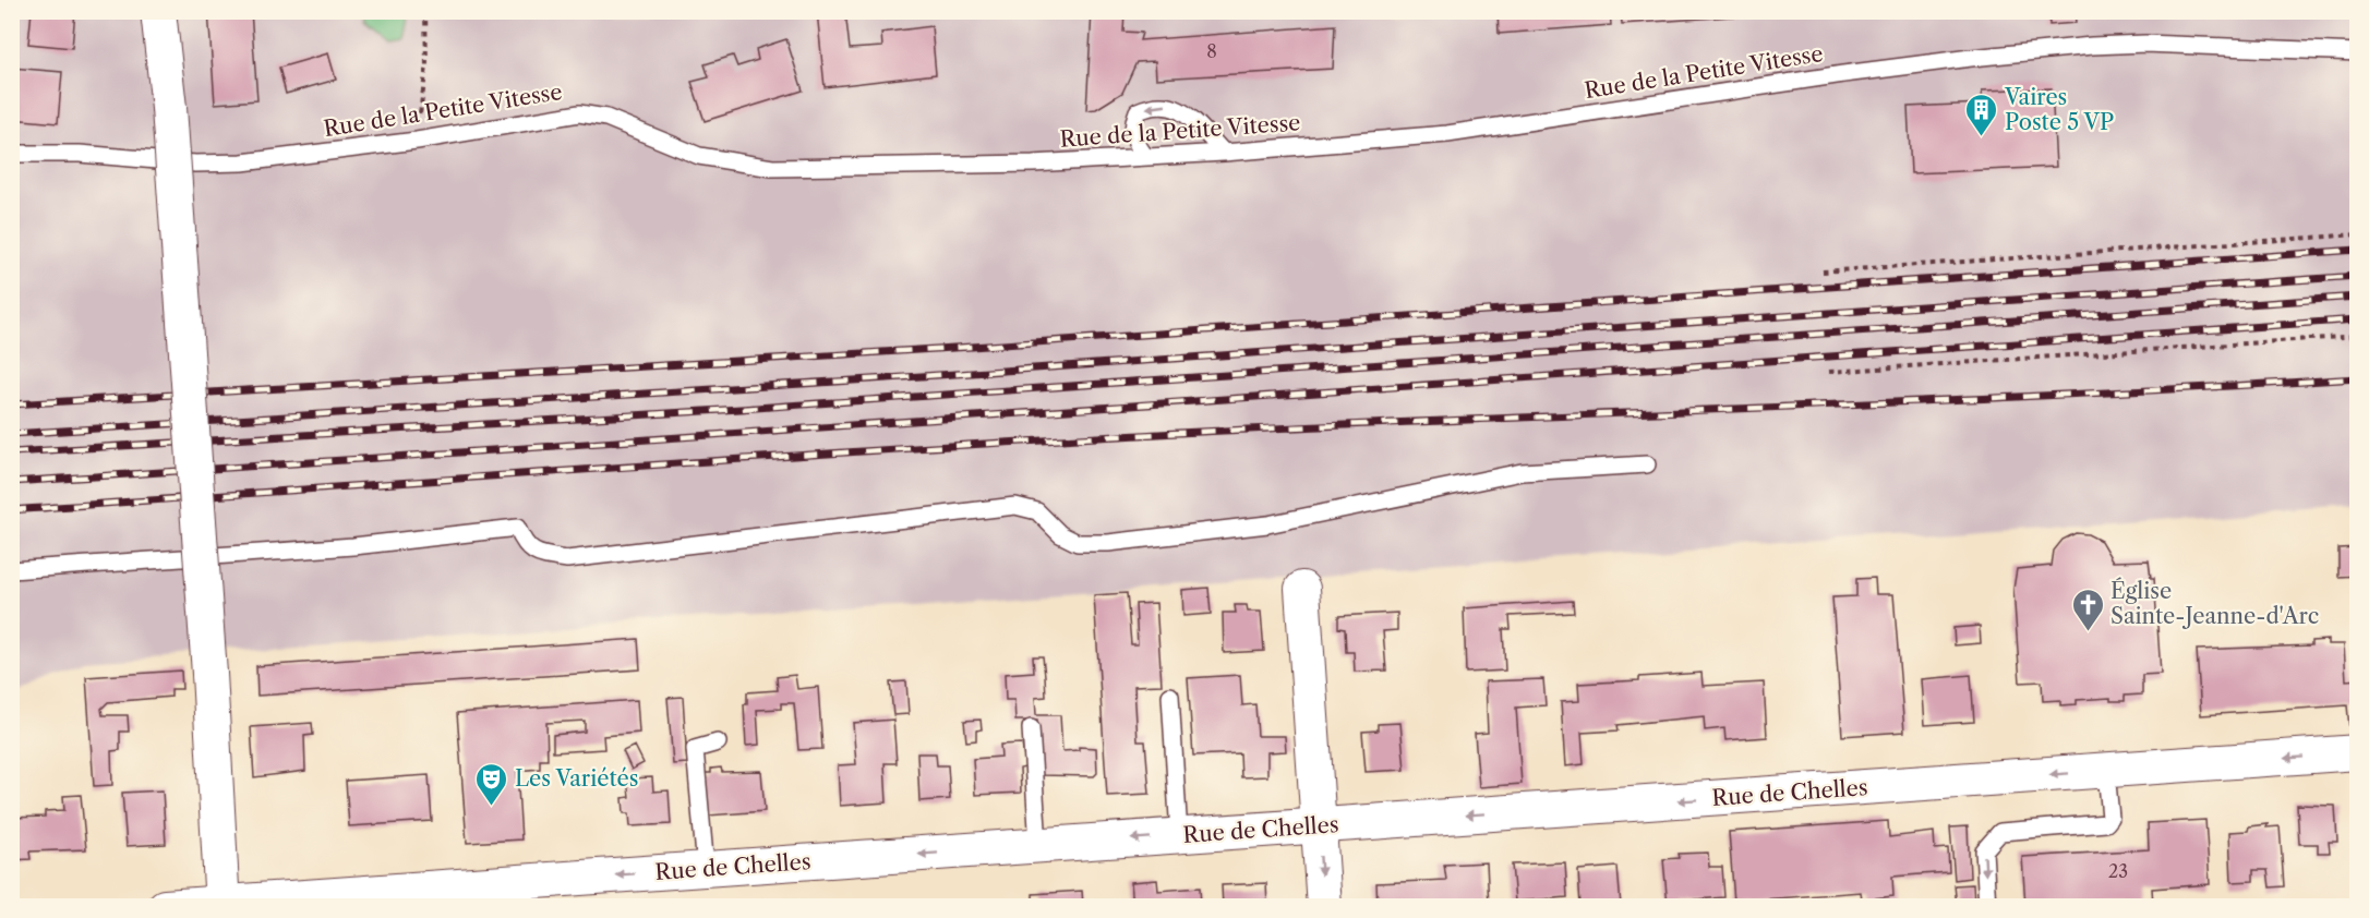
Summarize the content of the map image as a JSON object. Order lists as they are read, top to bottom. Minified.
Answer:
{"streets":{"street":["Rue de Chelles"],"lane":["Rue de la Petite Vitesse"]},"one_way":["Rue de Chelles"],"places":{"building":["Vaires Poste 5 VP"],"church":["Église Sainte-Jeanne-d'Arc"],"theatre":["Les Variétés"]},"house_numbers":["8","23"]}
